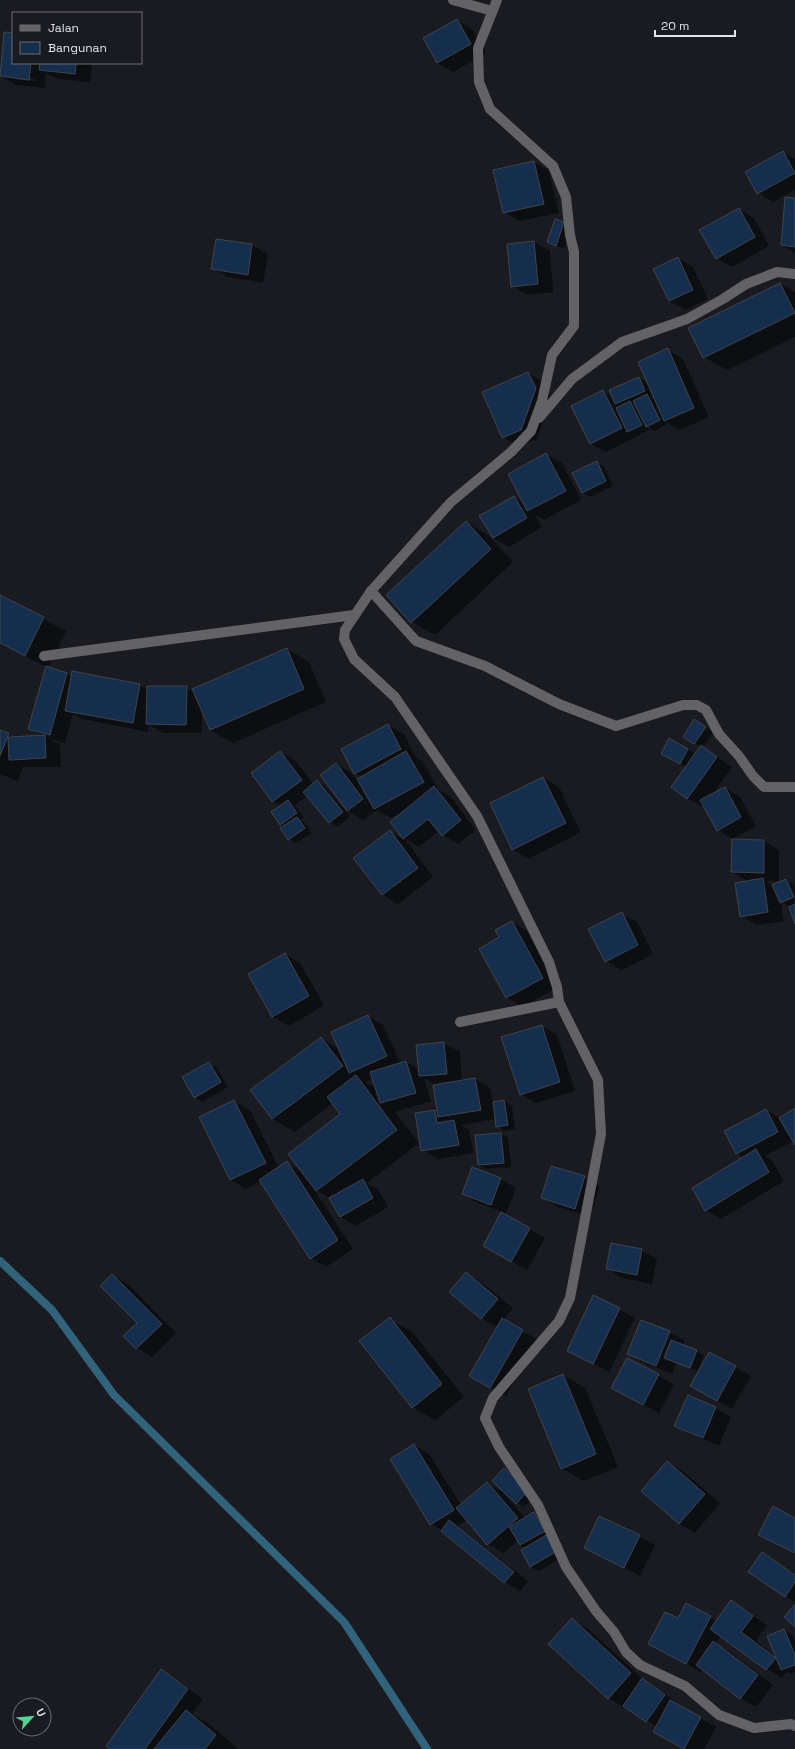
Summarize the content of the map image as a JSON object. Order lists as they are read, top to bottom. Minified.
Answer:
{"legend":["Jalan","Bangunan"],"scale_bar":"20 m","north":"top right"}
